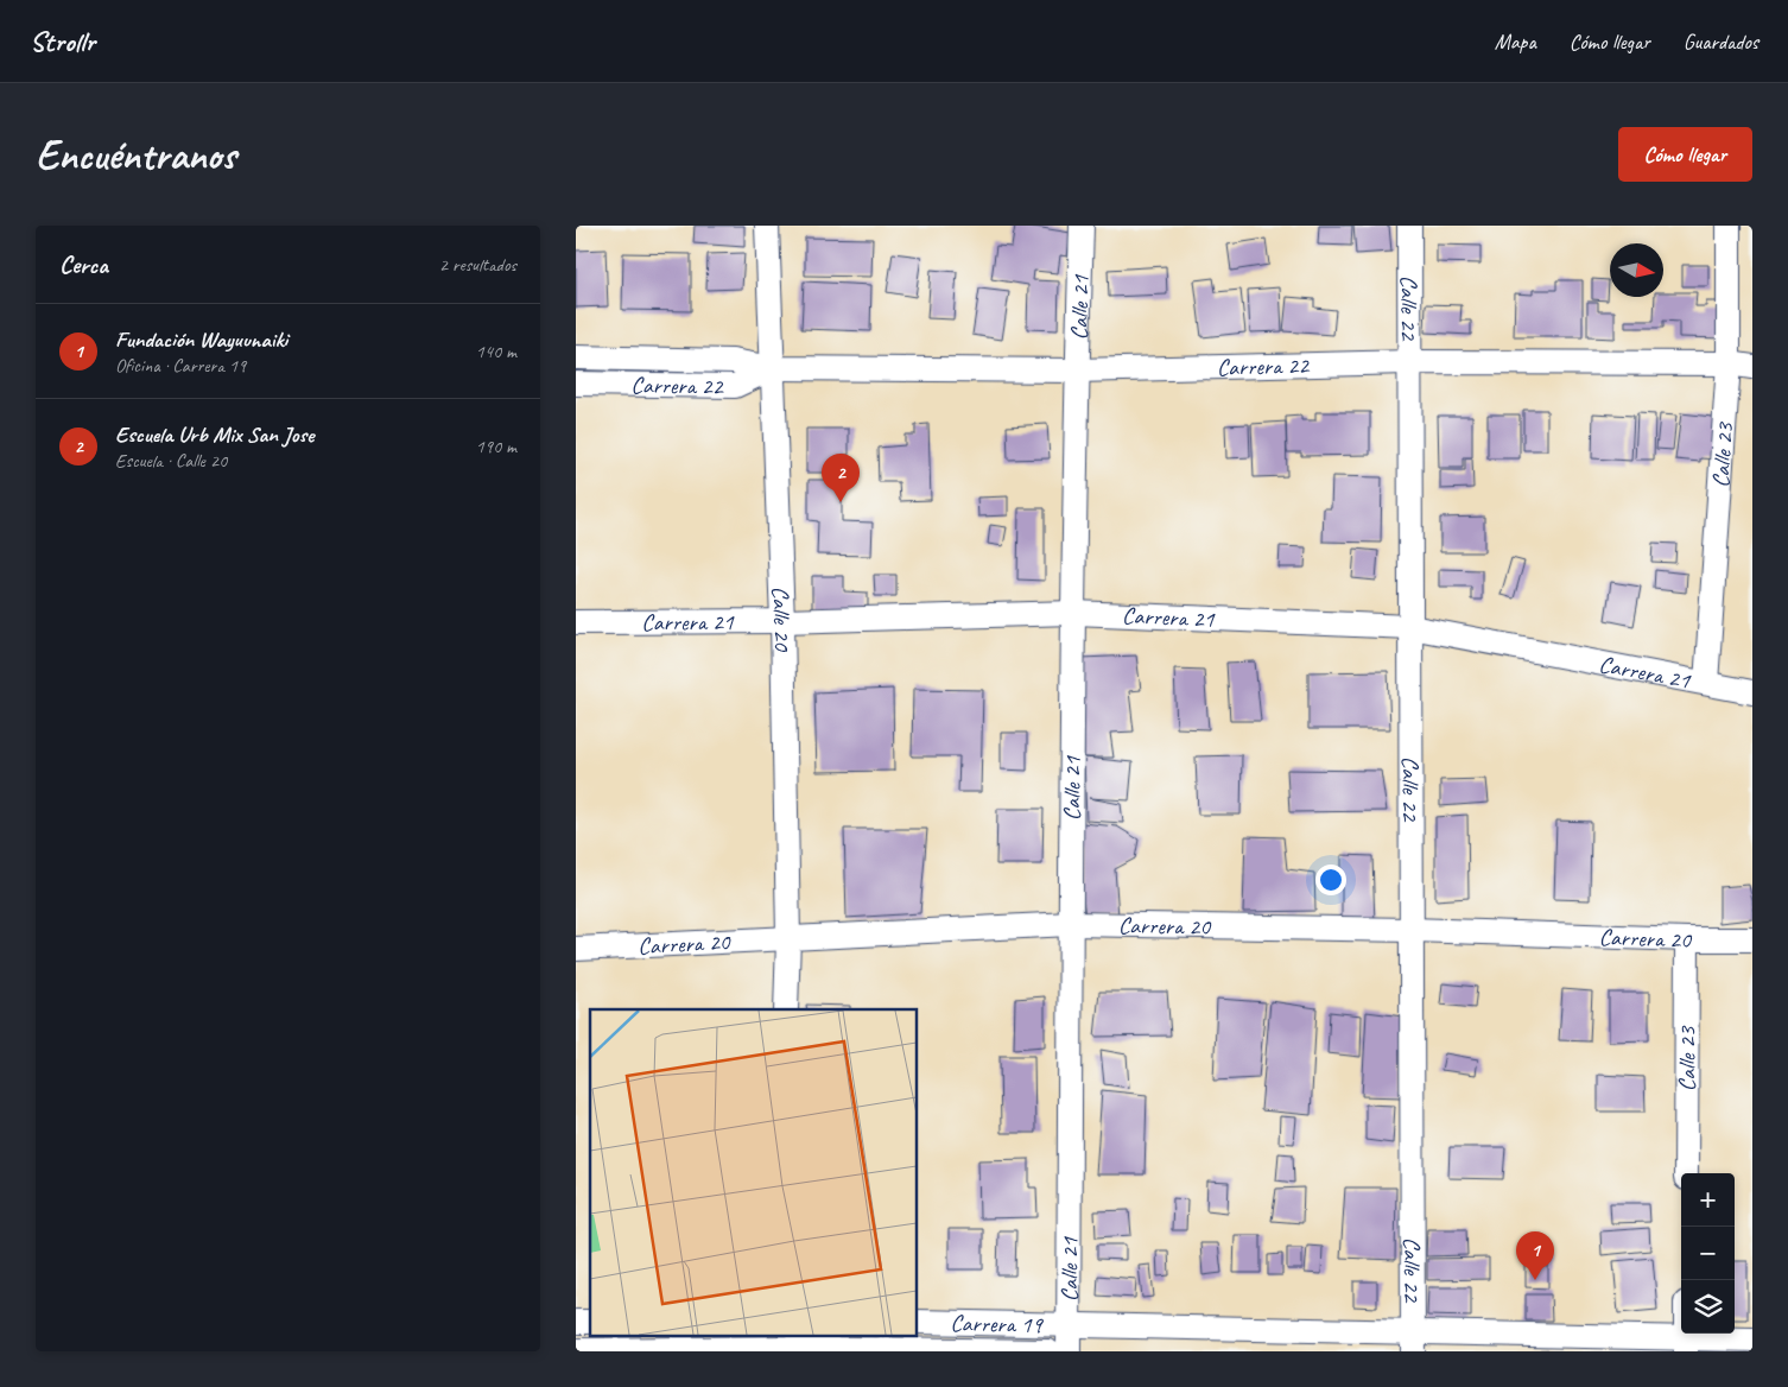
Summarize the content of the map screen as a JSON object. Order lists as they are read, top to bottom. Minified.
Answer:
{"streets":{"street":["Calle 21","Calle 22","Carrera 22","Calle 23","Carrera 21","Calle 20","Carrera 20","Carrera 19"]},"crossings":[["Calle 21","Carrera 22"],["Calle 21","Carrera 21"],["Calle 21","Carrera 20"],["Calle 21","Carrera 19"],["Calle 22","Carrera 22"],["Calle 22","Carrera 21"],["Calle 22","Carrera 20"],["Calle 22","Carrera 19"],["Carrera 22","Calle 23"],["Carrera 22","Calle 20"],["Calle 23","Carrera 21"],["Calle 23","Carrera 20"],["Carrera 21","Calle 20"],["Calle 20","Carrera 20"]],"north":"right","page":{"header":"Strollr","nav":["Mapa","Cómo llegar","Guardados"],"buttons":"Cómo llegar","title":"Encuéntranos","heading":["Cerca","2 resultados"],"list":[{"mark":"1","name":"Fundación Wayuunaiki","note":"Oficina · Carrera 19","value":"140 m"},{"mark":"2","name":"Escuela Urb Mix San Jose","note":"Escuela · Calle 20","value":"190 m"}],"pins":["2","1"],"map_buttons":["+","−"]}}
